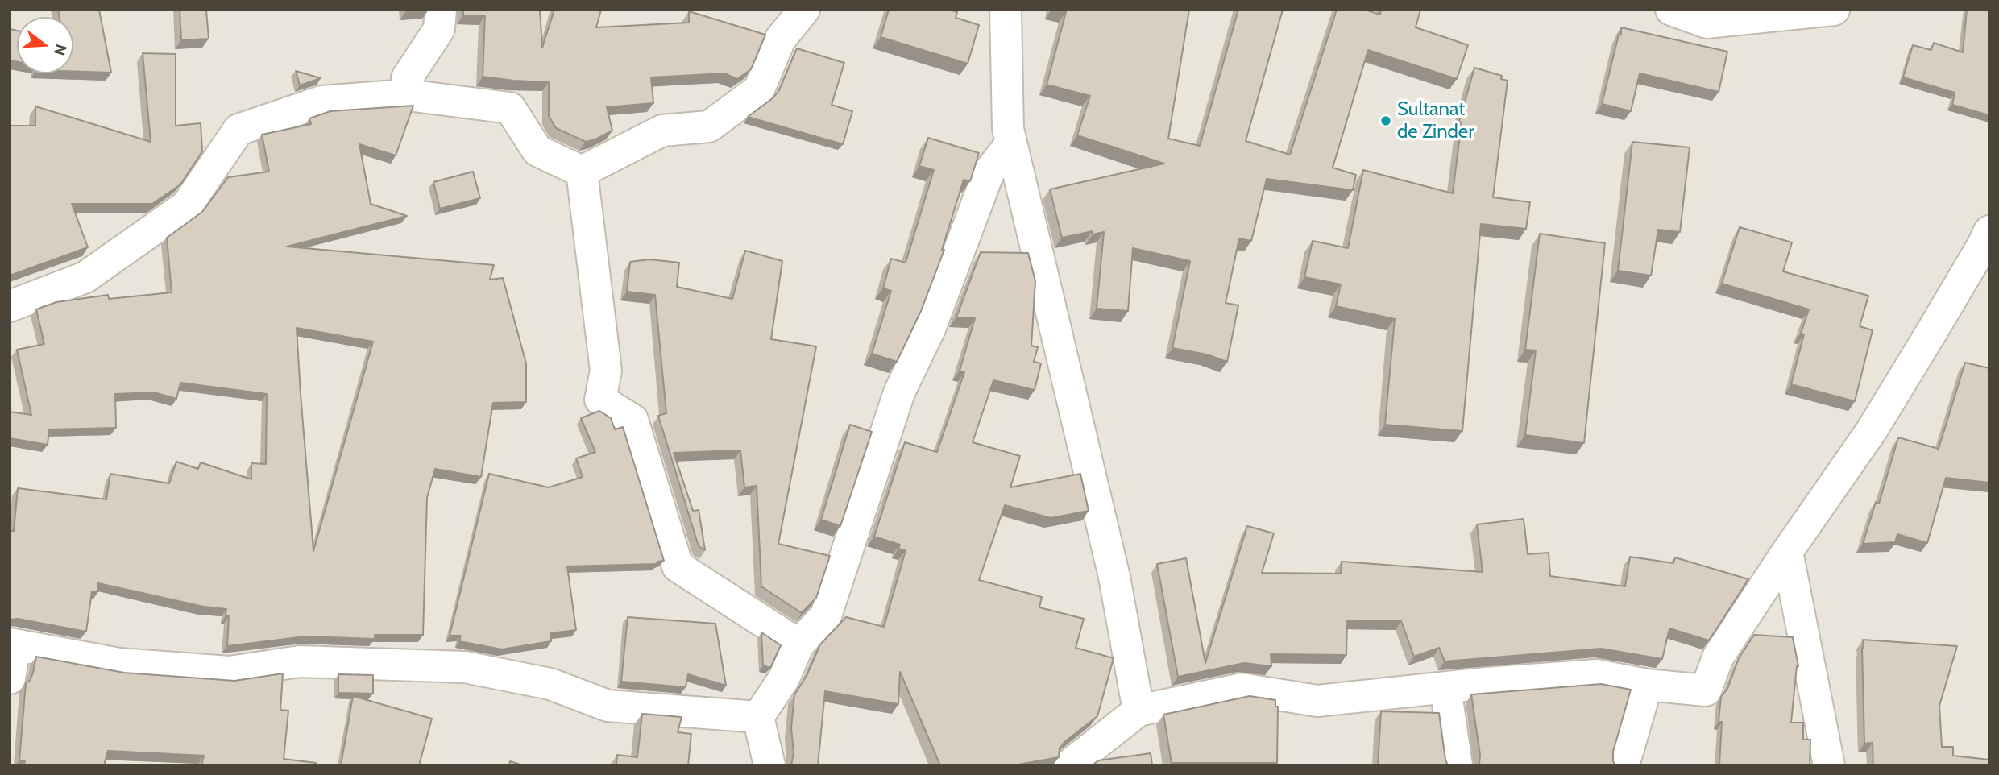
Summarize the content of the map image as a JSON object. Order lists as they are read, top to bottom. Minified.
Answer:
{"places":["Sultanat de Zinder"],"north":"right"}
